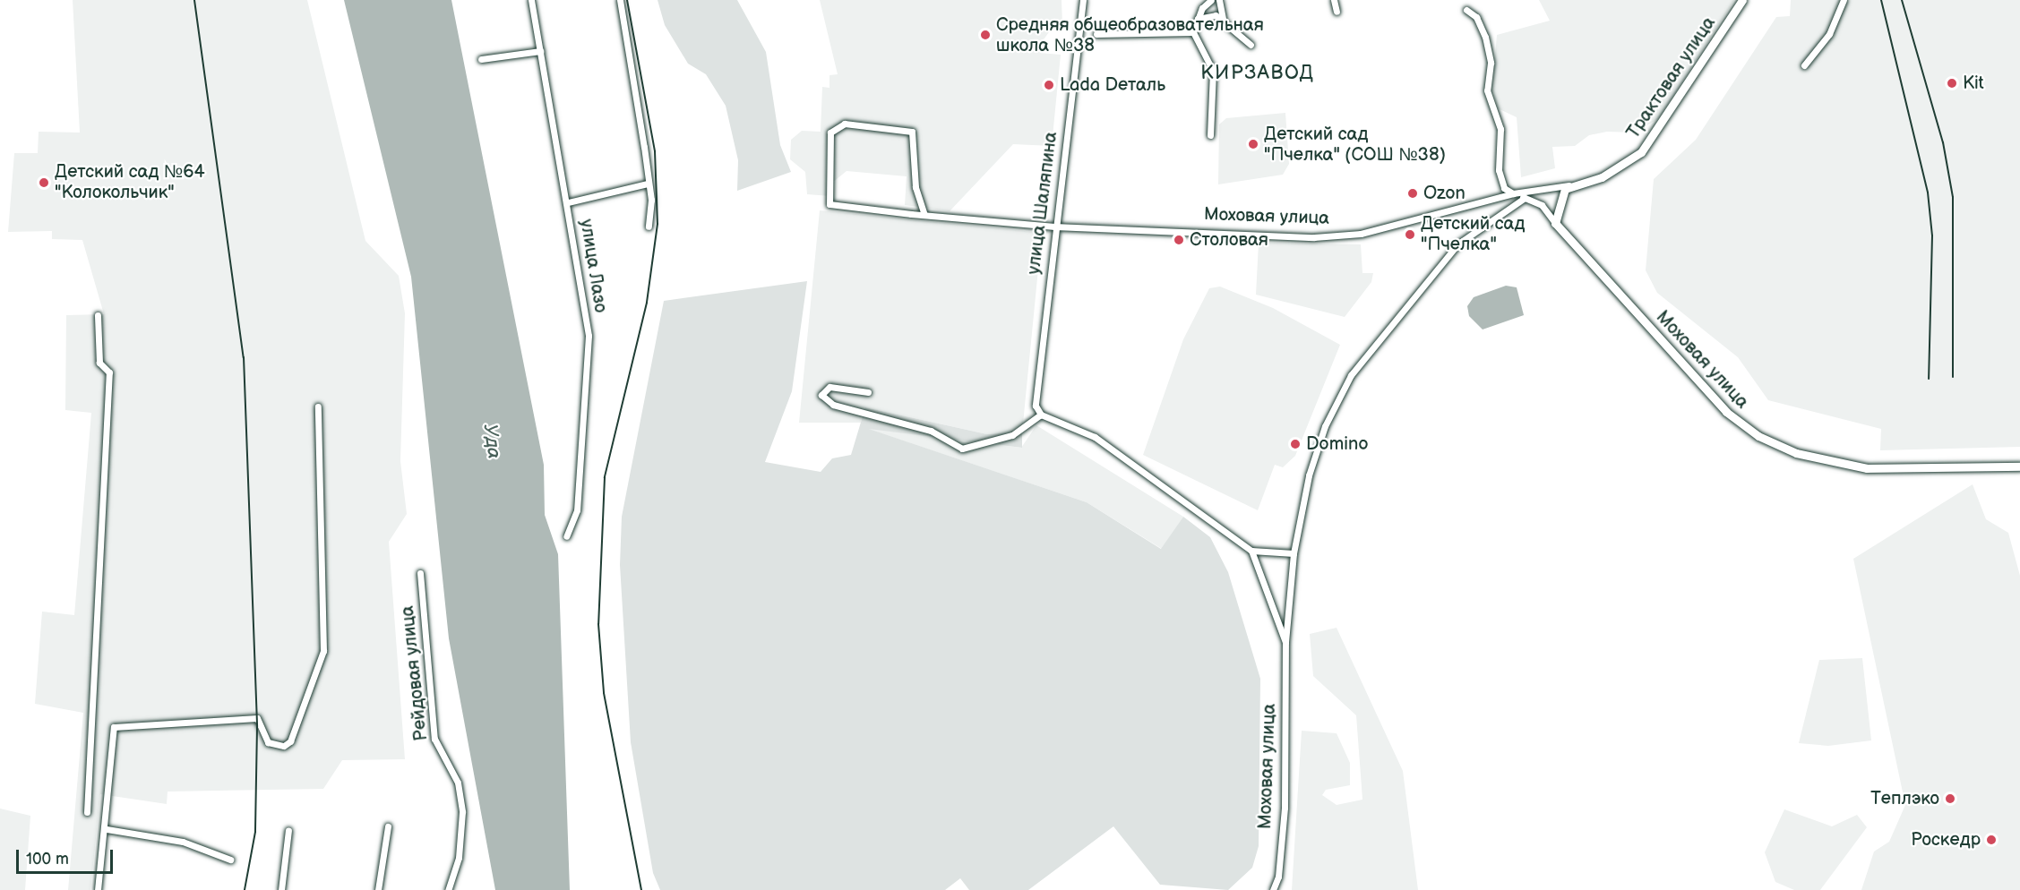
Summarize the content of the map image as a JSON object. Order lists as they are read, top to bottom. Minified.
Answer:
{"streets":{"main road":["Трактовая улица","Моховая улица"],"street":["улица Шаляпина","улица Лазо","Рейдовая улица"]},"crossings":[["Трактовая улица","Моховая улица"],["улица Шаляпина","Моховая улица"]],"districts":["КИРЗАВОД"],"water":["Уда"],"places":["Средняя общеобразовательная школа №38","Kit","Lada Dеталь","Детский сад \"Пчелка\" (СОШ №38)","Детский сад №64 \"Колокольчик\"","Ozon","Детский сад \"Пчелка\"","Столовая","Domino","Теплэко","Роскедр"],"scale_bar":"100 m"}
